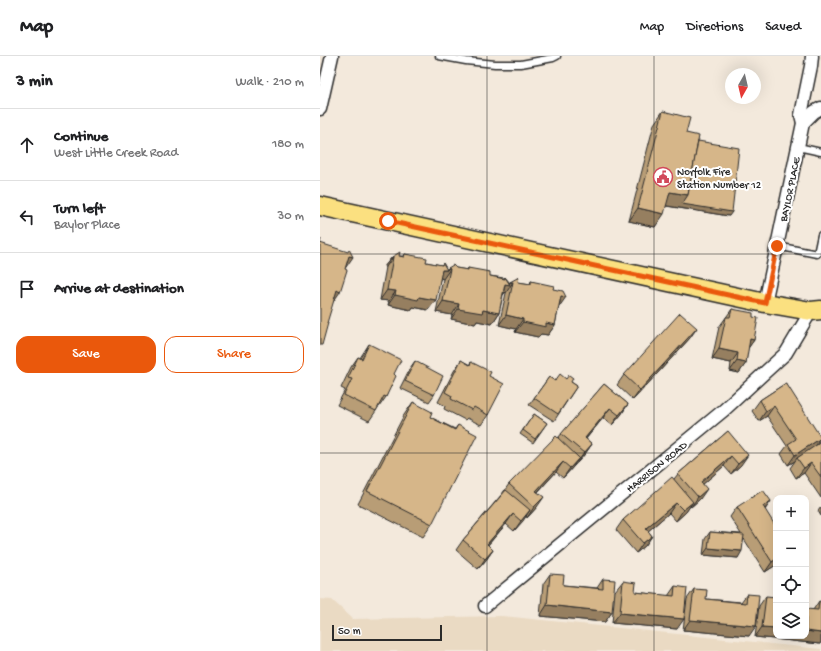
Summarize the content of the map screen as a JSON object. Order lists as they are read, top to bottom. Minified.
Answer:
{"streets":{"street":["BAYLOR PLACE","HARRISON ROAD"]},"places":{"public building":["Norfolk Fire Station Number 12"]},"scale_bar":"50 m","north":"bottom","page":{"header":"Map","nav":["Map","Directions","Saved"],"heading":["3 min","Walk · 210 m"],"list":[["Continue","West Little Creek Road","180 m"],["Turn left","Baylor Place","30 m"],"Arrive at destination"],"buttons":["Save","Share"],"map_buttons":["+","−"],"scale":"50 m"}}
